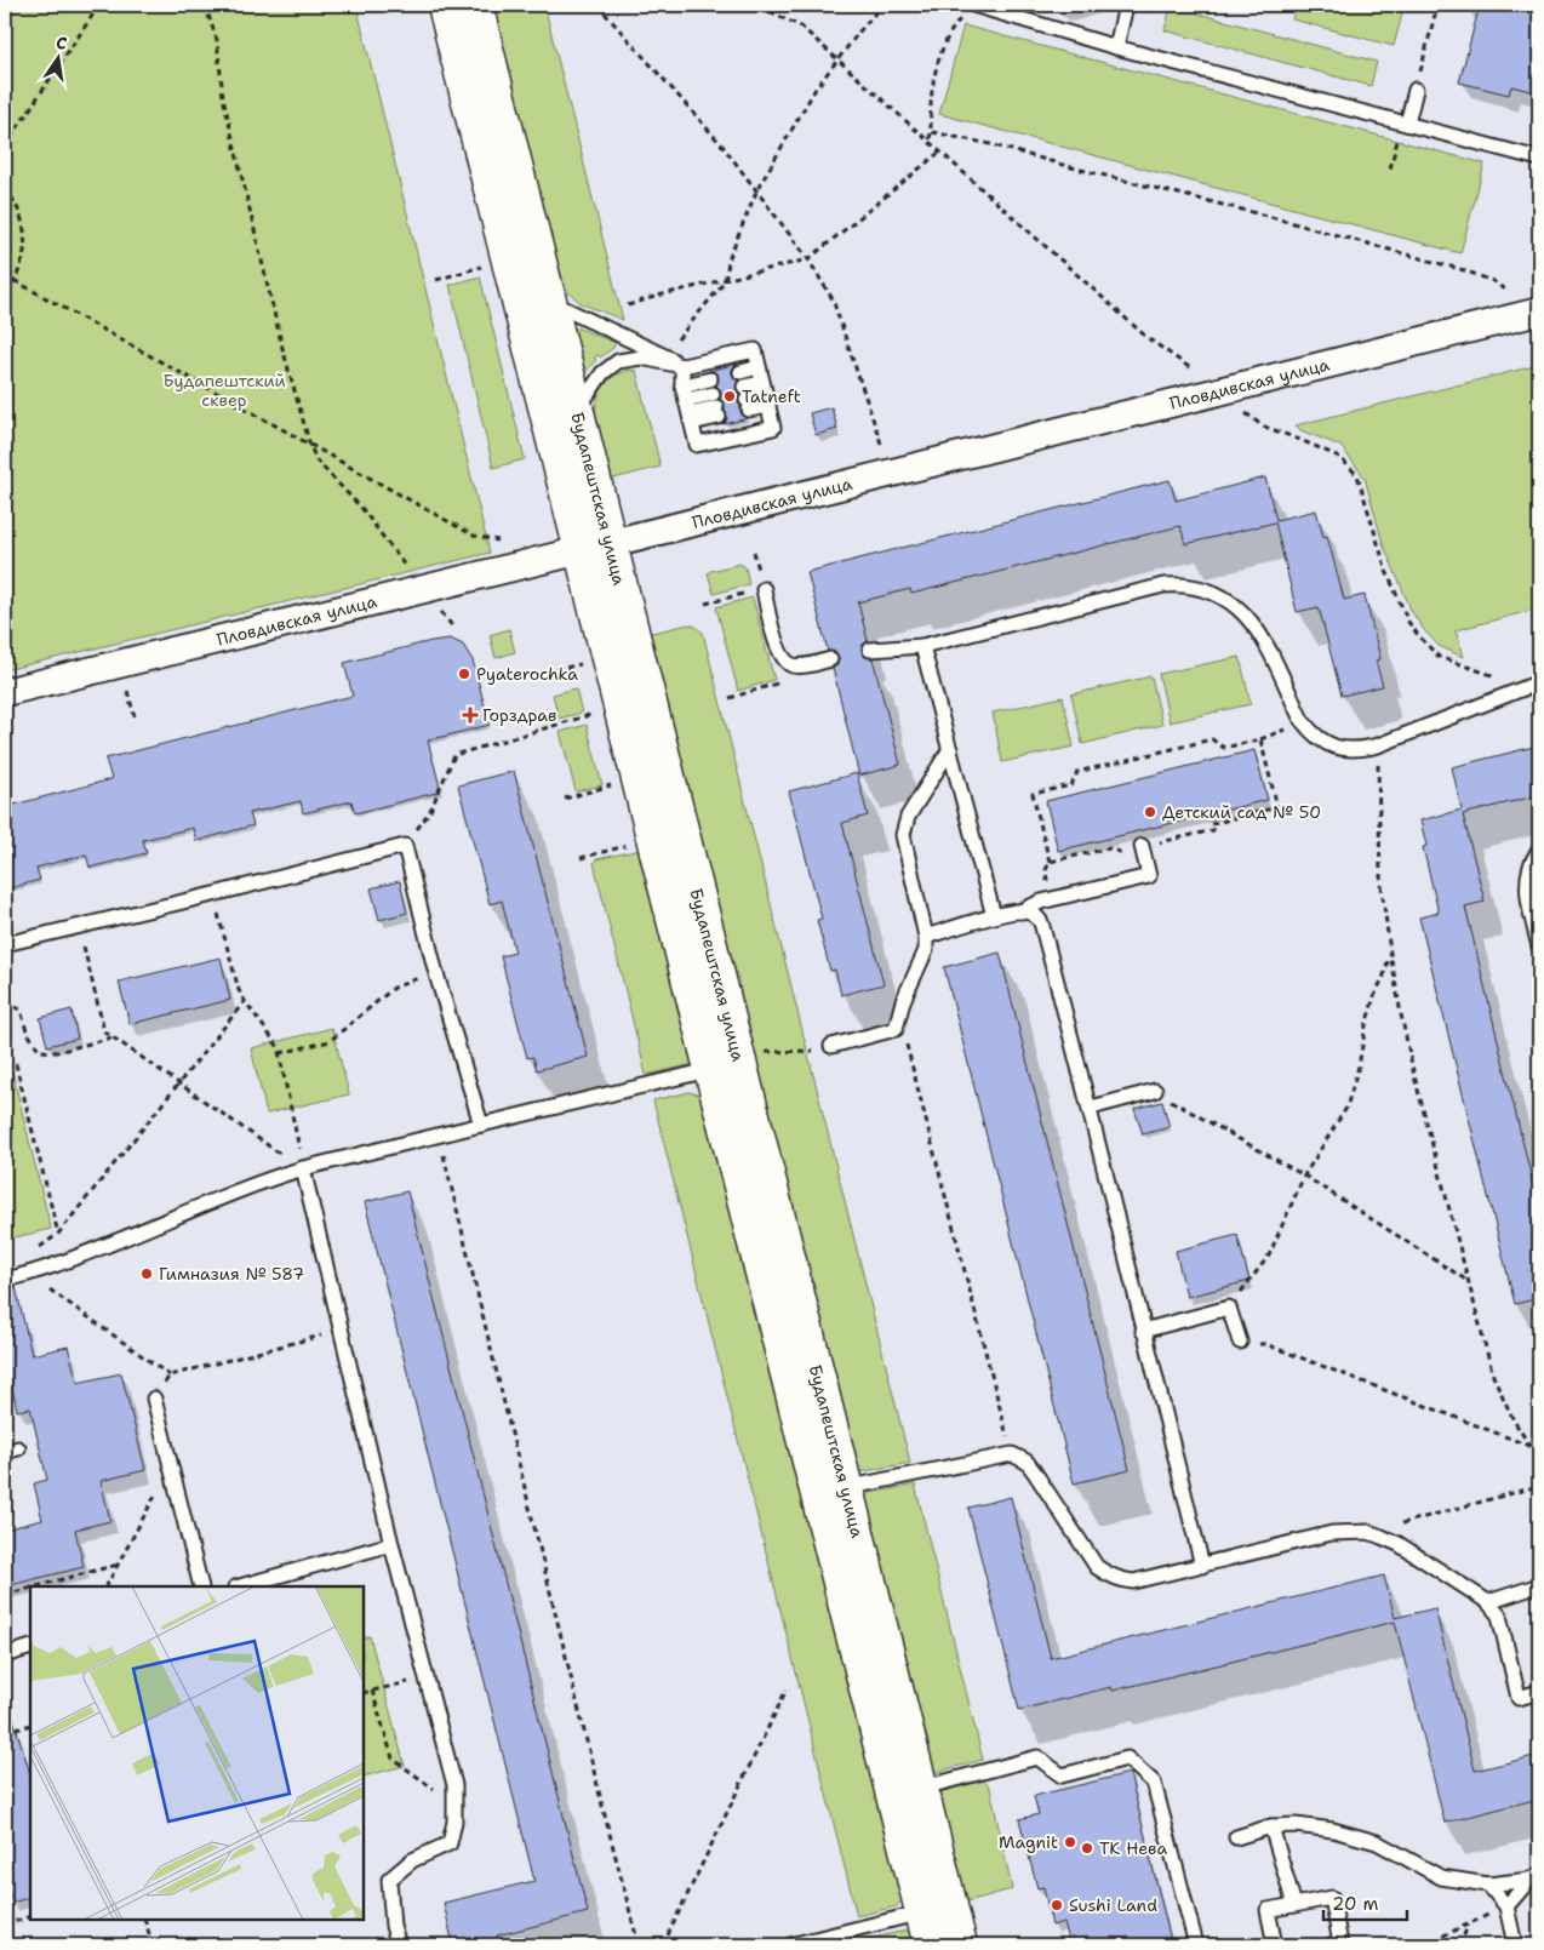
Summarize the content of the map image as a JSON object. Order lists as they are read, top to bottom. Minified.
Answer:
{"streets":{"street":["Пловдивская улица","Будапештская улица"]},"crossings":[["Пловдивская улица","Будапештская улица"]],"parks":["Будапештский сквер"],"places":{"other":["Tatneft","Pyaterochka","Детский сад № 50","Гимназия № 587","Magnit","ТК Нева","Sushi Land"],"health":["Горздрав"]},"scale_bar":"20 m","north":"top"}
